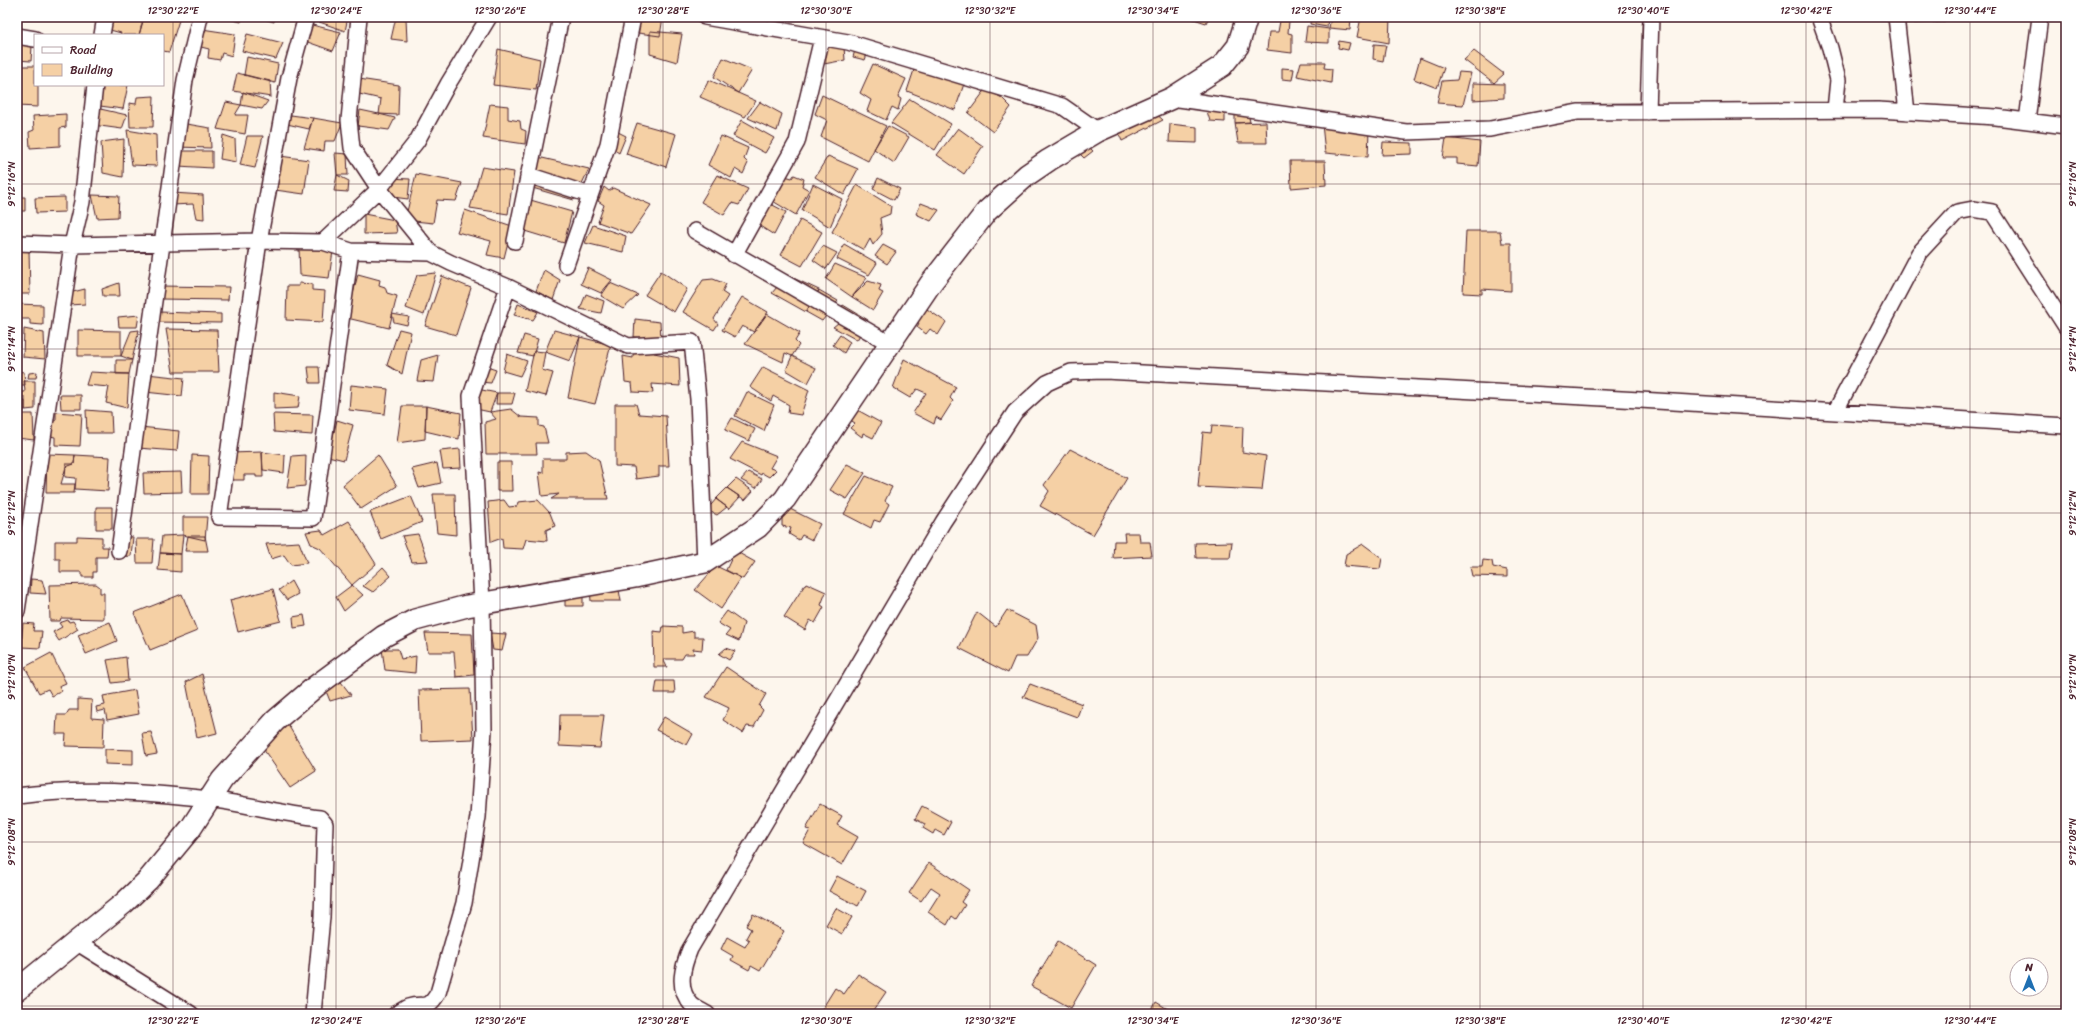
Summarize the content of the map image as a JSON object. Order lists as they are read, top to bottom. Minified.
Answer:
{"legend":["Road","Building"],"north":"top","coordinates":["12°30'22\"E","12°30'24\"E","12°30'26\"E","12°30'28\"E","12°30'30\"E","12°30'32\"E","12°30'34\"E","12°30'36\"E","12°30'38\"E","12°30'40\"E","12°30'42\"E","12°30'44\"E","9°12'16\"N","9°12'14\"N","9°12'12\"N","9°12'10\"N","9°12'08\"N"]}
